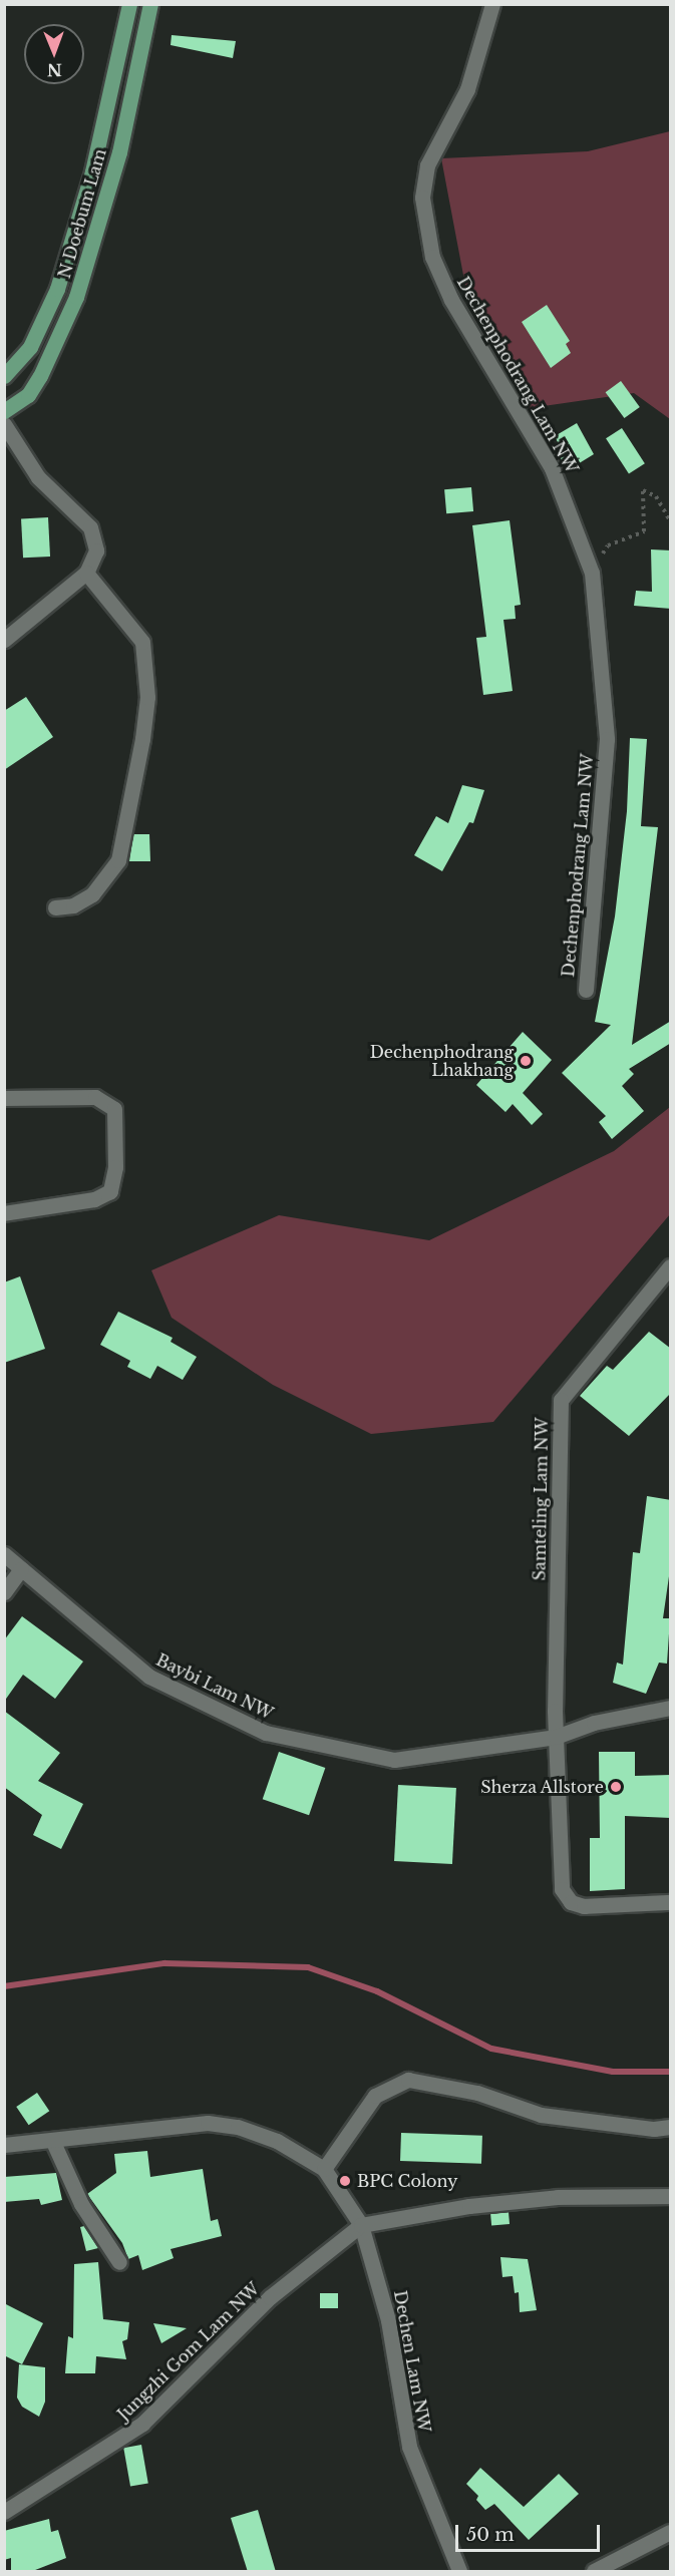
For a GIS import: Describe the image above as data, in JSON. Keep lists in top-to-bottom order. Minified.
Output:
{"streets":{"main road":["N Doebum Lam"],"street":["Dechenphodrang Lam NW","Samteling Lam NW","Baybi Lam NW","Jungzhi Gom Lam NW","Dechen Lam NW"]},"crossings":[["Samteling Lam NW","Baybi Lam NW"],["Jungzhi Gom Lam NW","Dechen Lam NW"]],"places":["Dechenphodrang Lhakhang","Sherza Allstore","BPC Colony"],"scale_bar":"50 m","north":"bottom"}
